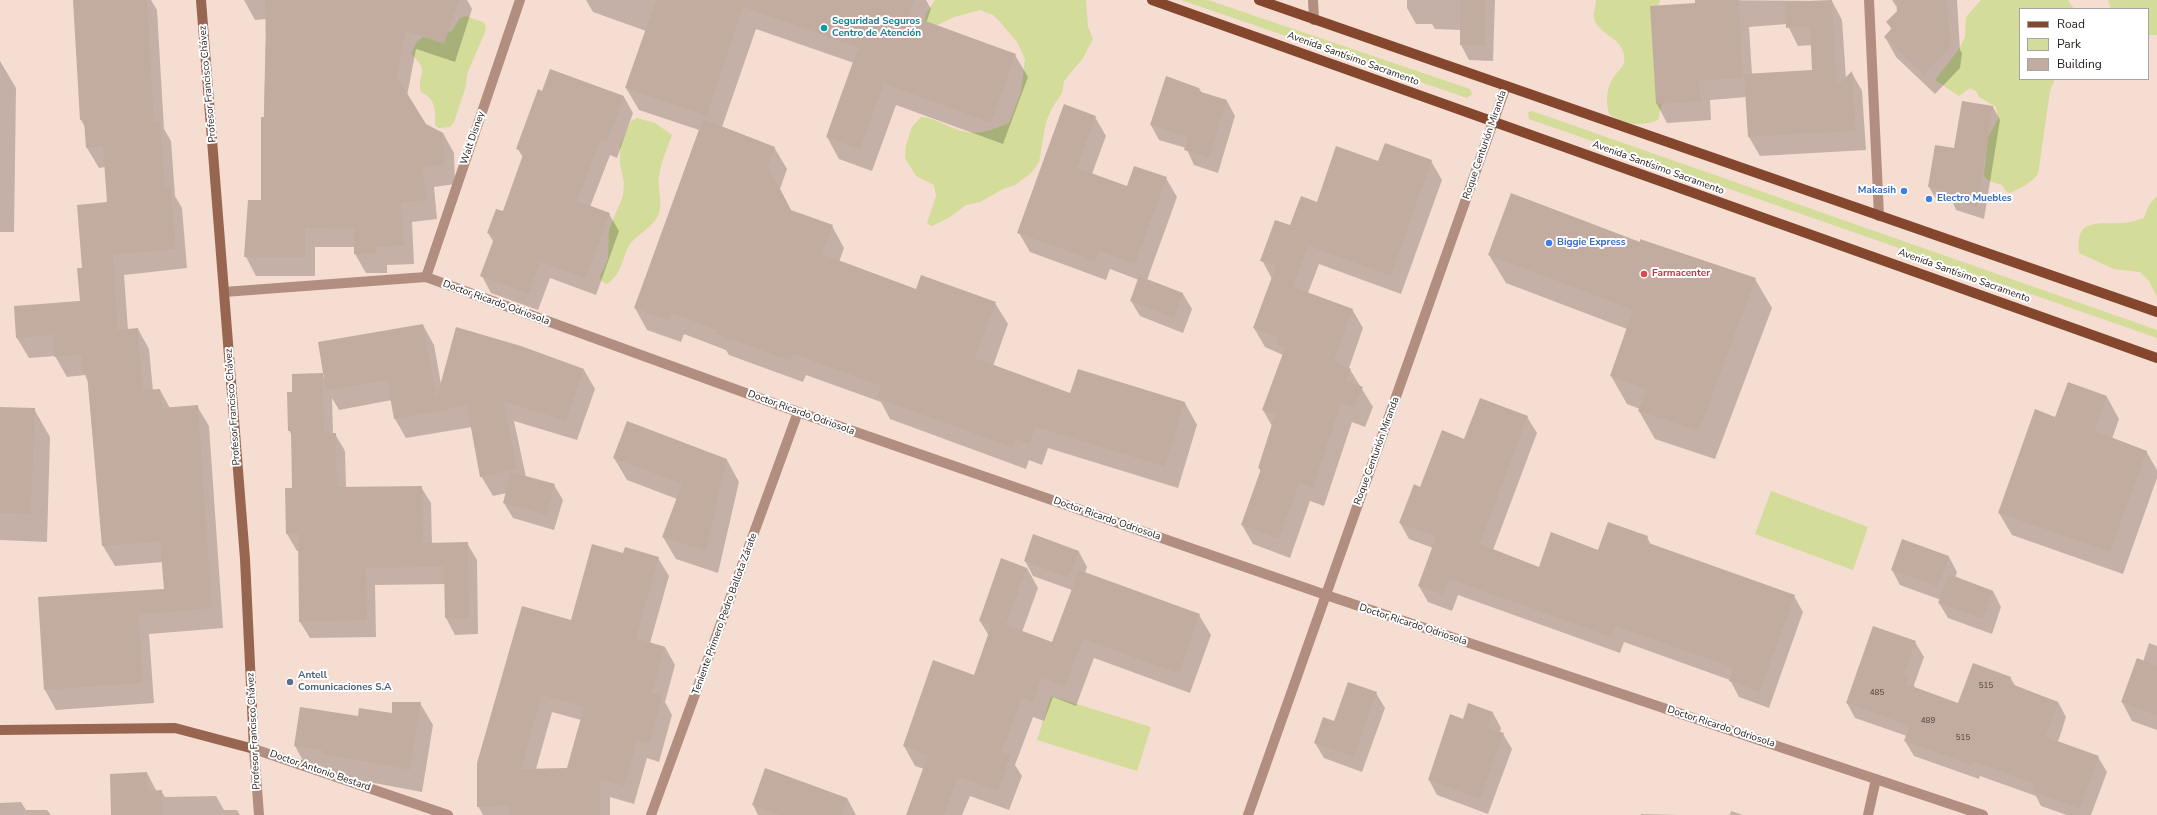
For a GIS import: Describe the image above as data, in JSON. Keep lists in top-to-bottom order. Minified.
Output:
{"streets":{"main road":["Avenida Santísimo Sacramento"],"street":["Profesor Francisco Chávez","Walt Disney","Roque Centurión Miranda","Doctor Ricardo Odriosola","Teniente Primero Pedro Ballota Zárate","Doctor Antonio Bestard"]},"crossings":[["Avenida Santísimo Sacramento","Roque Centurión Miranda"],["Profesor Francisco Chávez","Doctor Ricardo Odriosola"],["Profesor Francisco Chávez","Doctor Antonio Bestard"],["Walt Disney","Doctor Ricardo Odriosola"],["Roque Centurión Miranda","Doctor Ricardo Odriosola"],["Doctor Ricardo Odriosola","Teniente Primero Pedro Ballota Zárate"]],"places":["Seguridad Seguros Centro de Atención","Makasih","Electro Muebles","Biggie Express","Farmacenter","Antell Comunicaciones S.A"],"house_numbers":["515","485","489","515"],"legend":["Road","Park","Building"]}
